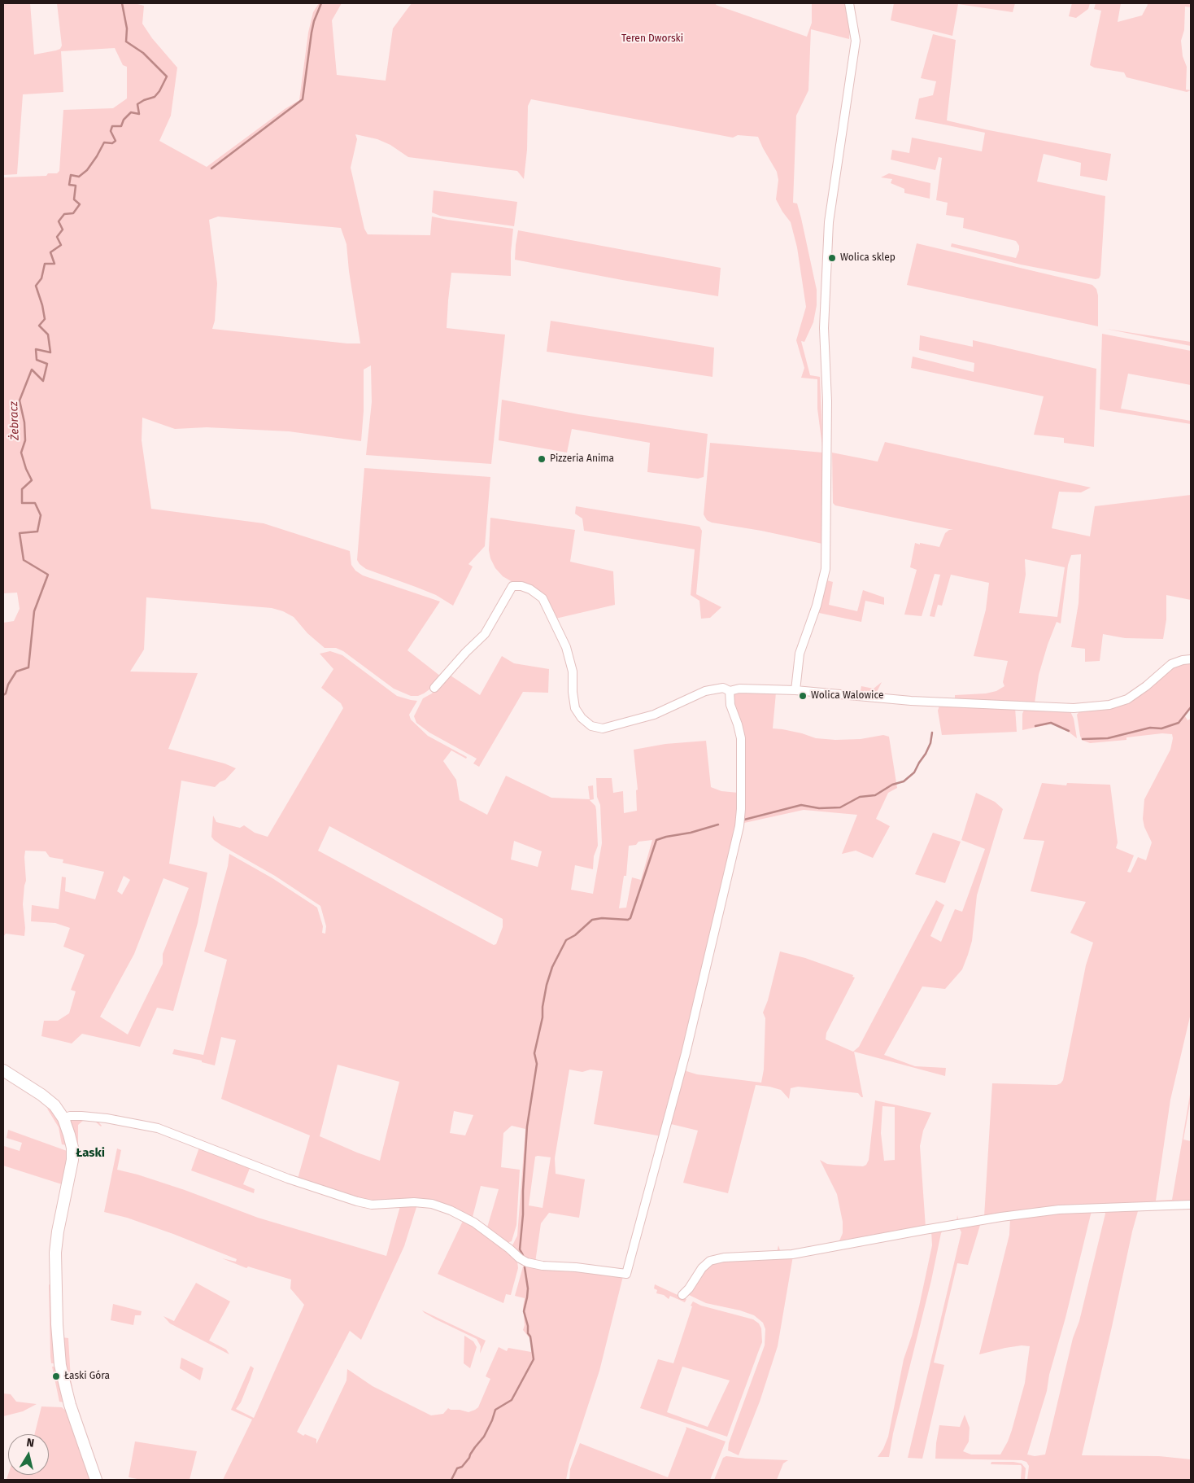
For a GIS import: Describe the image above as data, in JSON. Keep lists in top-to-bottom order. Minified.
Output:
{"districts":["Łaski"],"water":["Żebracz"],"parks":["Teren Dworski"],"places":["Wolica sklep","Pizzeria Anima","Wolica Walowice","Łaski Góra"],"north":"top"}
